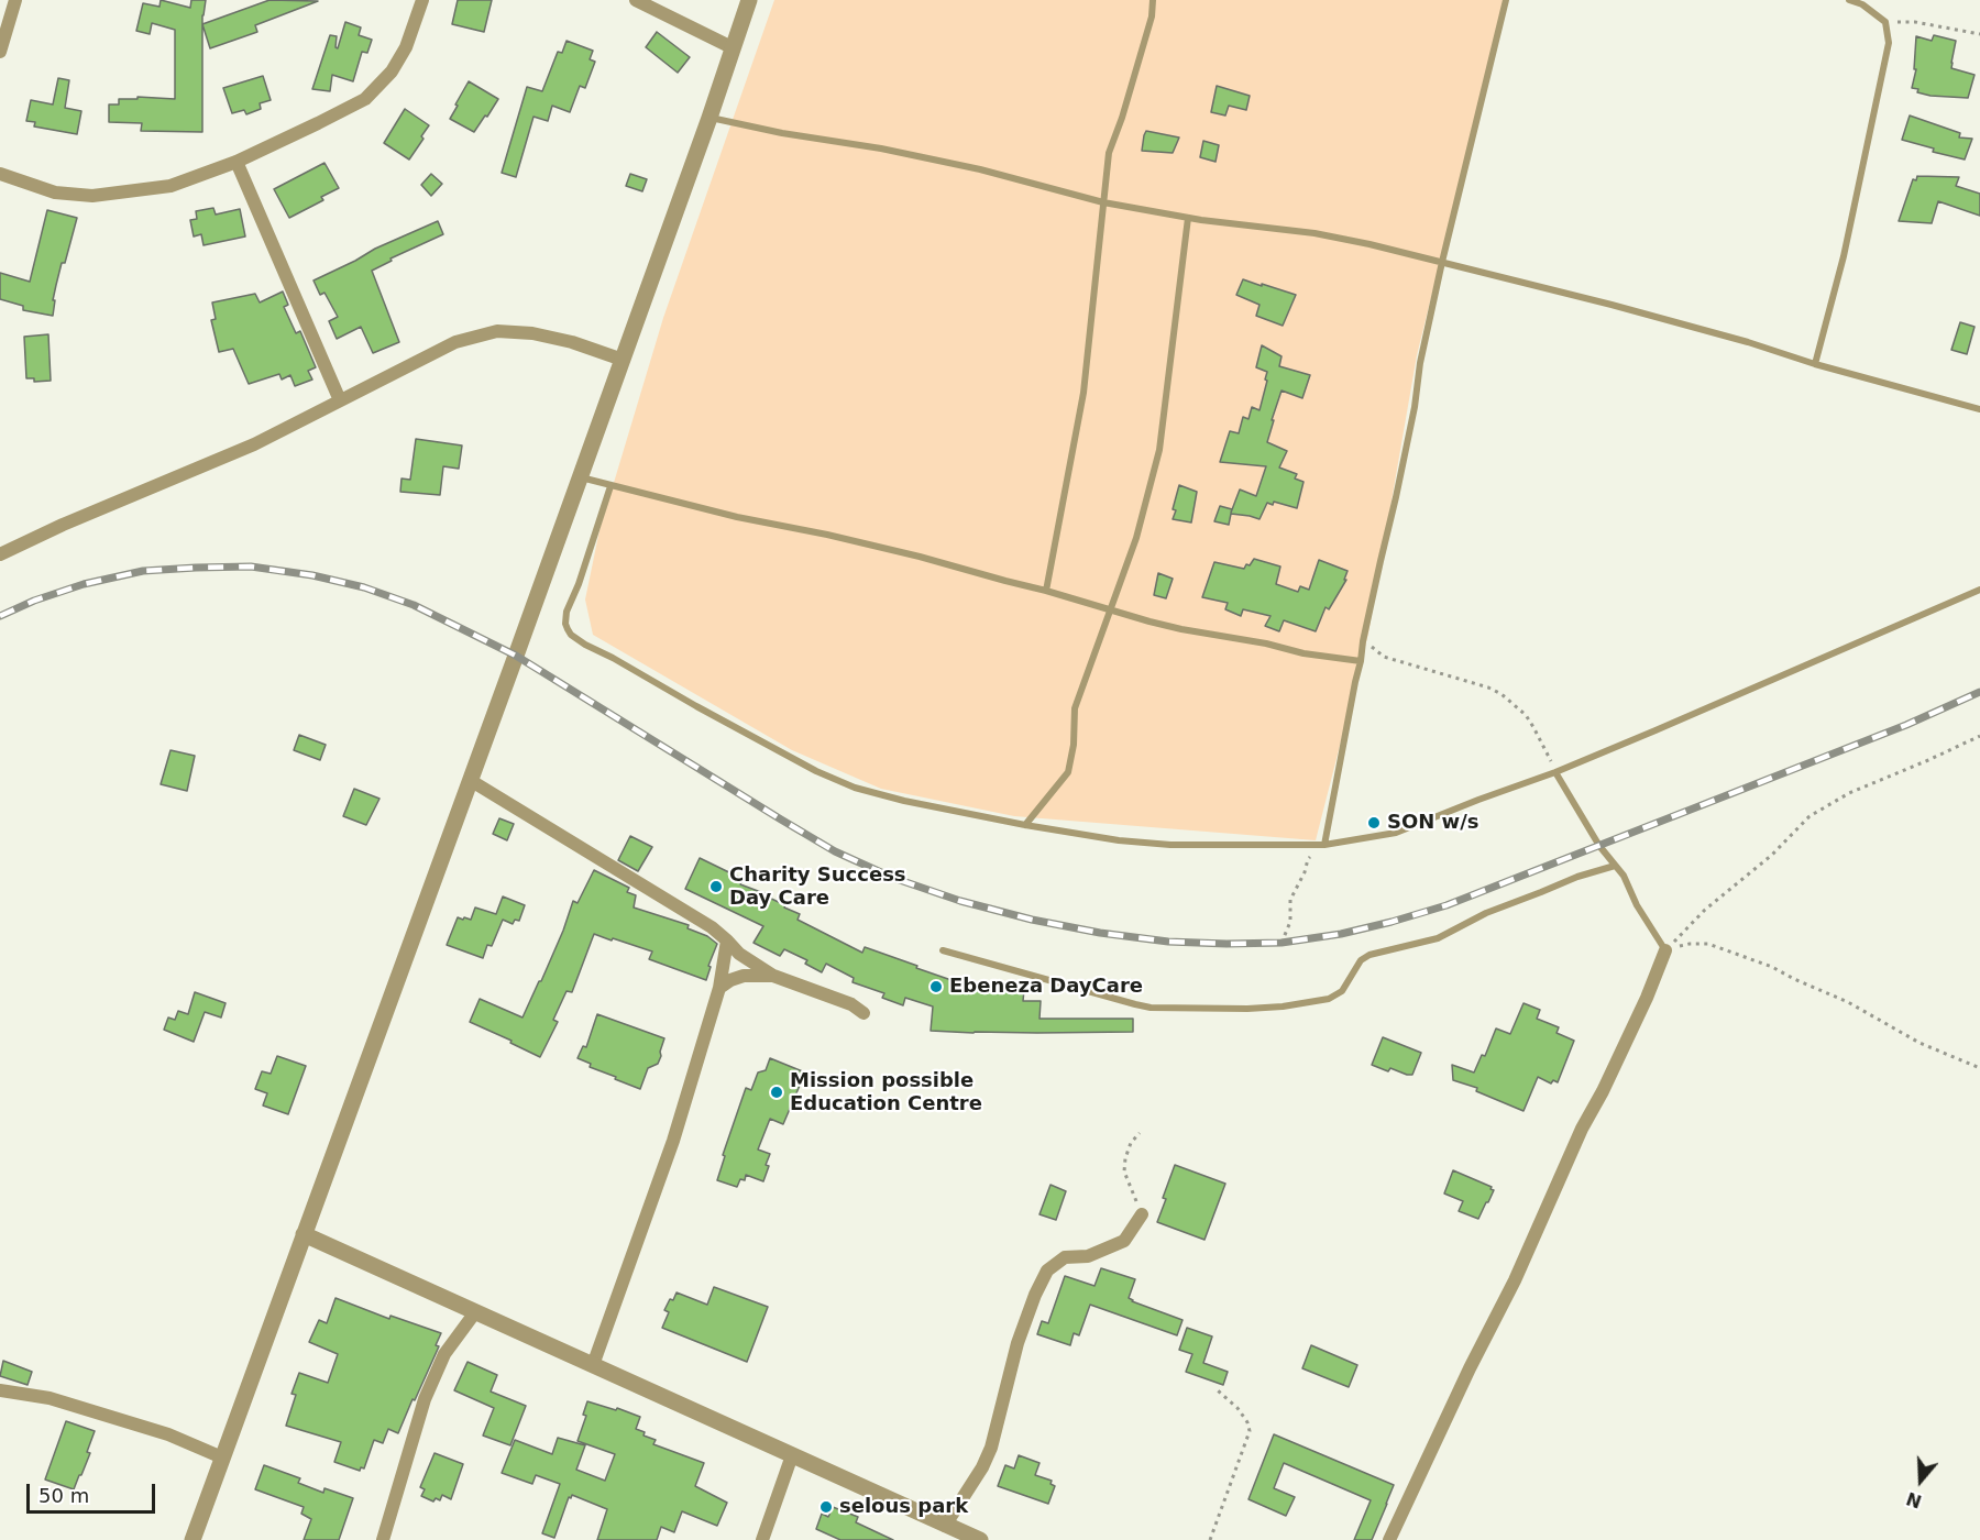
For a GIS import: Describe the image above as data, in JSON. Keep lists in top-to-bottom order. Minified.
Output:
{"places":["SON w/s","Charity Success Day Care","Ebeneza DayCare","Mission possible Education Centre","selous park"],"scale_bar":"50 m","north":"bottom"}
